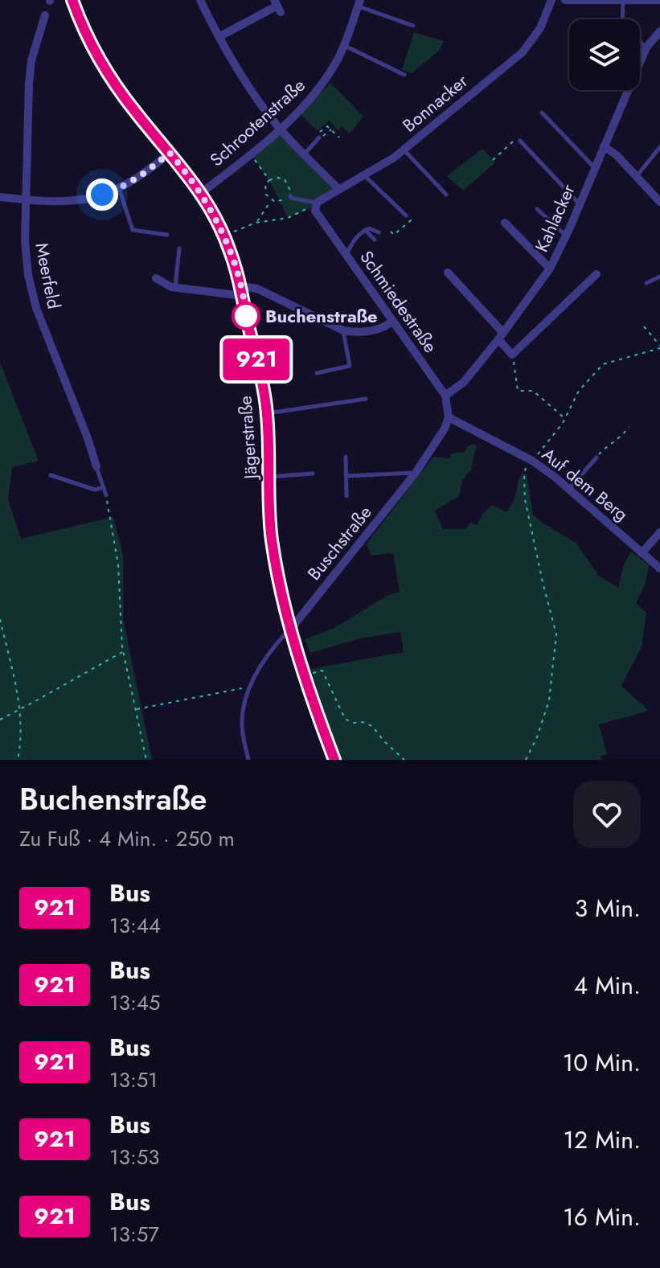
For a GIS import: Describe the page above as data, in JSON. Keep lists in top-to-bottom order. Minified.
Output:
{"streets":{"street":["Bonnacker","Schrootenstraße","Kahlacker","Meerfeld","Schmiedestraße","Jägerstraße","Auf dem Berg","Buschstraße"]},"crossings":[["Bonnacker","Schmiedestraße"],["Schrootenstraße","Jägerstraße"],["Kahlacker","Schmiedestraße"],["Schmiedestraße","Auf dem Berg"],["Schmiedestraße","Buschstraße"],["Jägerstraße","Buschstraße"],["Auf dem Berg","Buschstraße"]],"places":["Buchenstraße"],"lines":["bus line 921"],"page":{"on_map":"921","heading":["Buchenstraße","Zu Fuß · 4 Min. · 250 m"],"list":[{"mark":"921","name":"Bus","note":"13:44","value":"3 Min."},{"mark":"921","name":"Bus","note":"13:45","value":"4 Min."},{"mark":"921","name":"Bus","note":"13:51","value":"10 Min."},{"mark":"921","name":"Bus","note":"13:53","value":"12 Min."},{"mark":"921","name":"Bus","note":"13:57","value":"16 Min."}]}}
